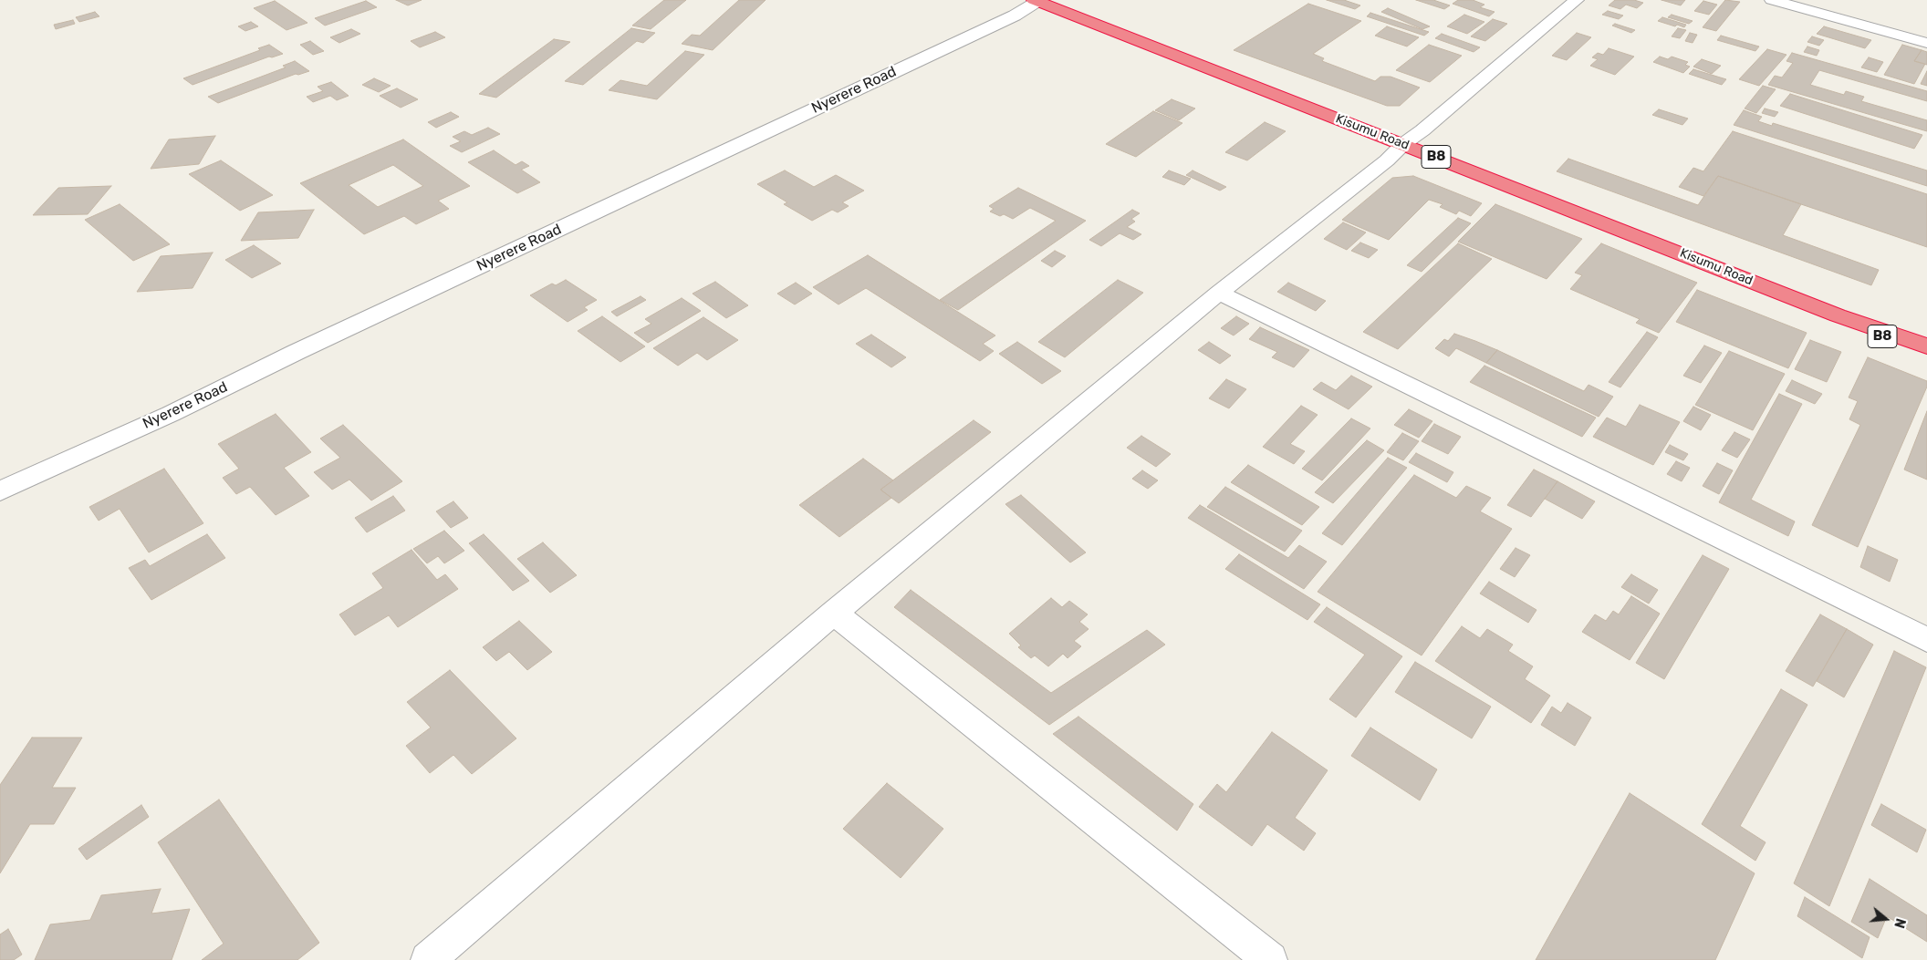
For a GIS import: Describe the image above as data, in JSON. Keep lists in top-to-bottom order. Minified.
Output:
{"streets":{"highway":["Kisumu Road","B8"],"street":["Nyerere Road"]},"crossings":[["Nyerere Road","Kisumu Road"],["Kisumu Road","B8"]],"north":"right"}
